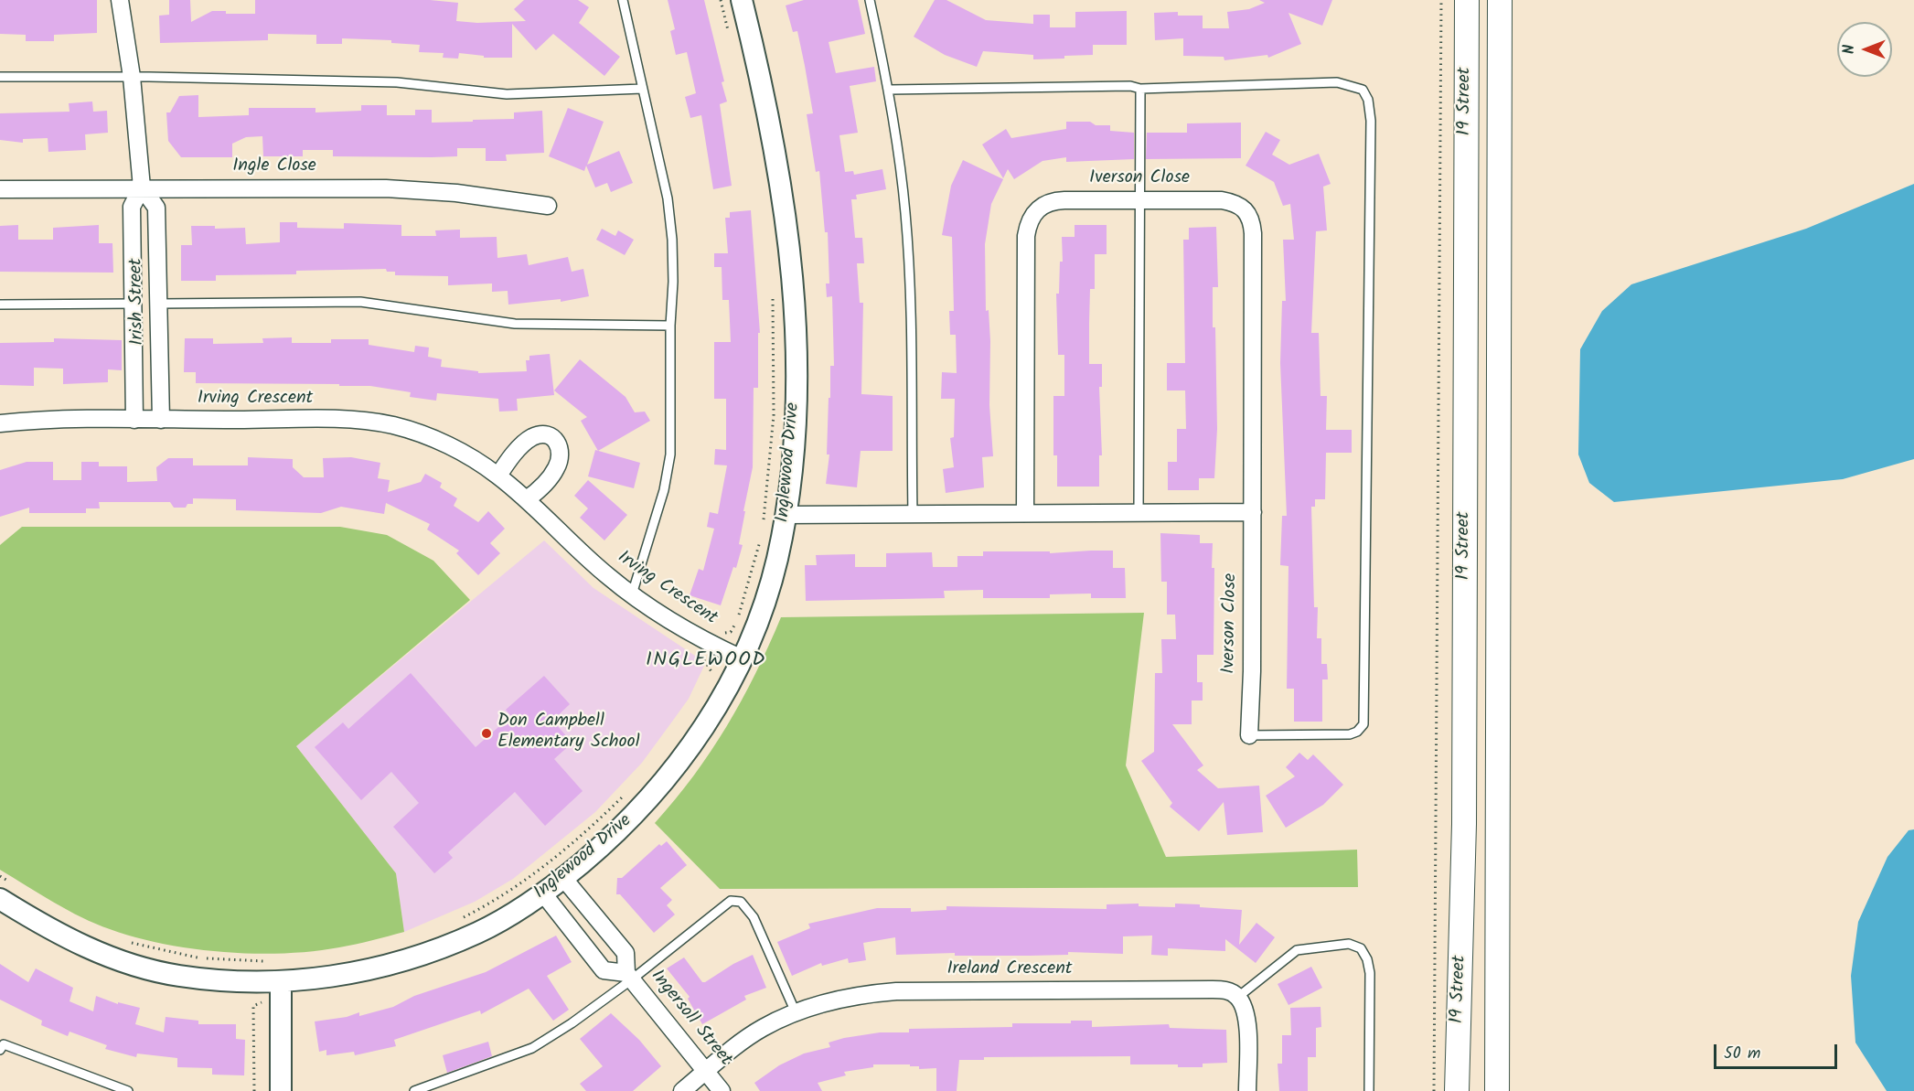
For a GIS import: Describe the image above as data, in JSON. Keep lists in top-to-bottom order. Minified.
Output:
{"streets":{"main road":["19 Street"],"street":["Ingle Close","Iverson Close","Irish Street","Irving Crescent","Inglewood Drive","Ireland Crescent","Ingersoll Street"]},"crossings":[["Ingle Close","Irish Street"],["Irish Street","Irving Crescent"],["Irving Crescent","Inglewood Drive"],["Inglewood Drive","Ingersoll Street"],["Ireland Crescent","Ingersoll Street"]],"districts":["INGLEWOOD"],"places":["Don Campbell Elementary School"],"scale_bar":"50 m","north":"left"}
